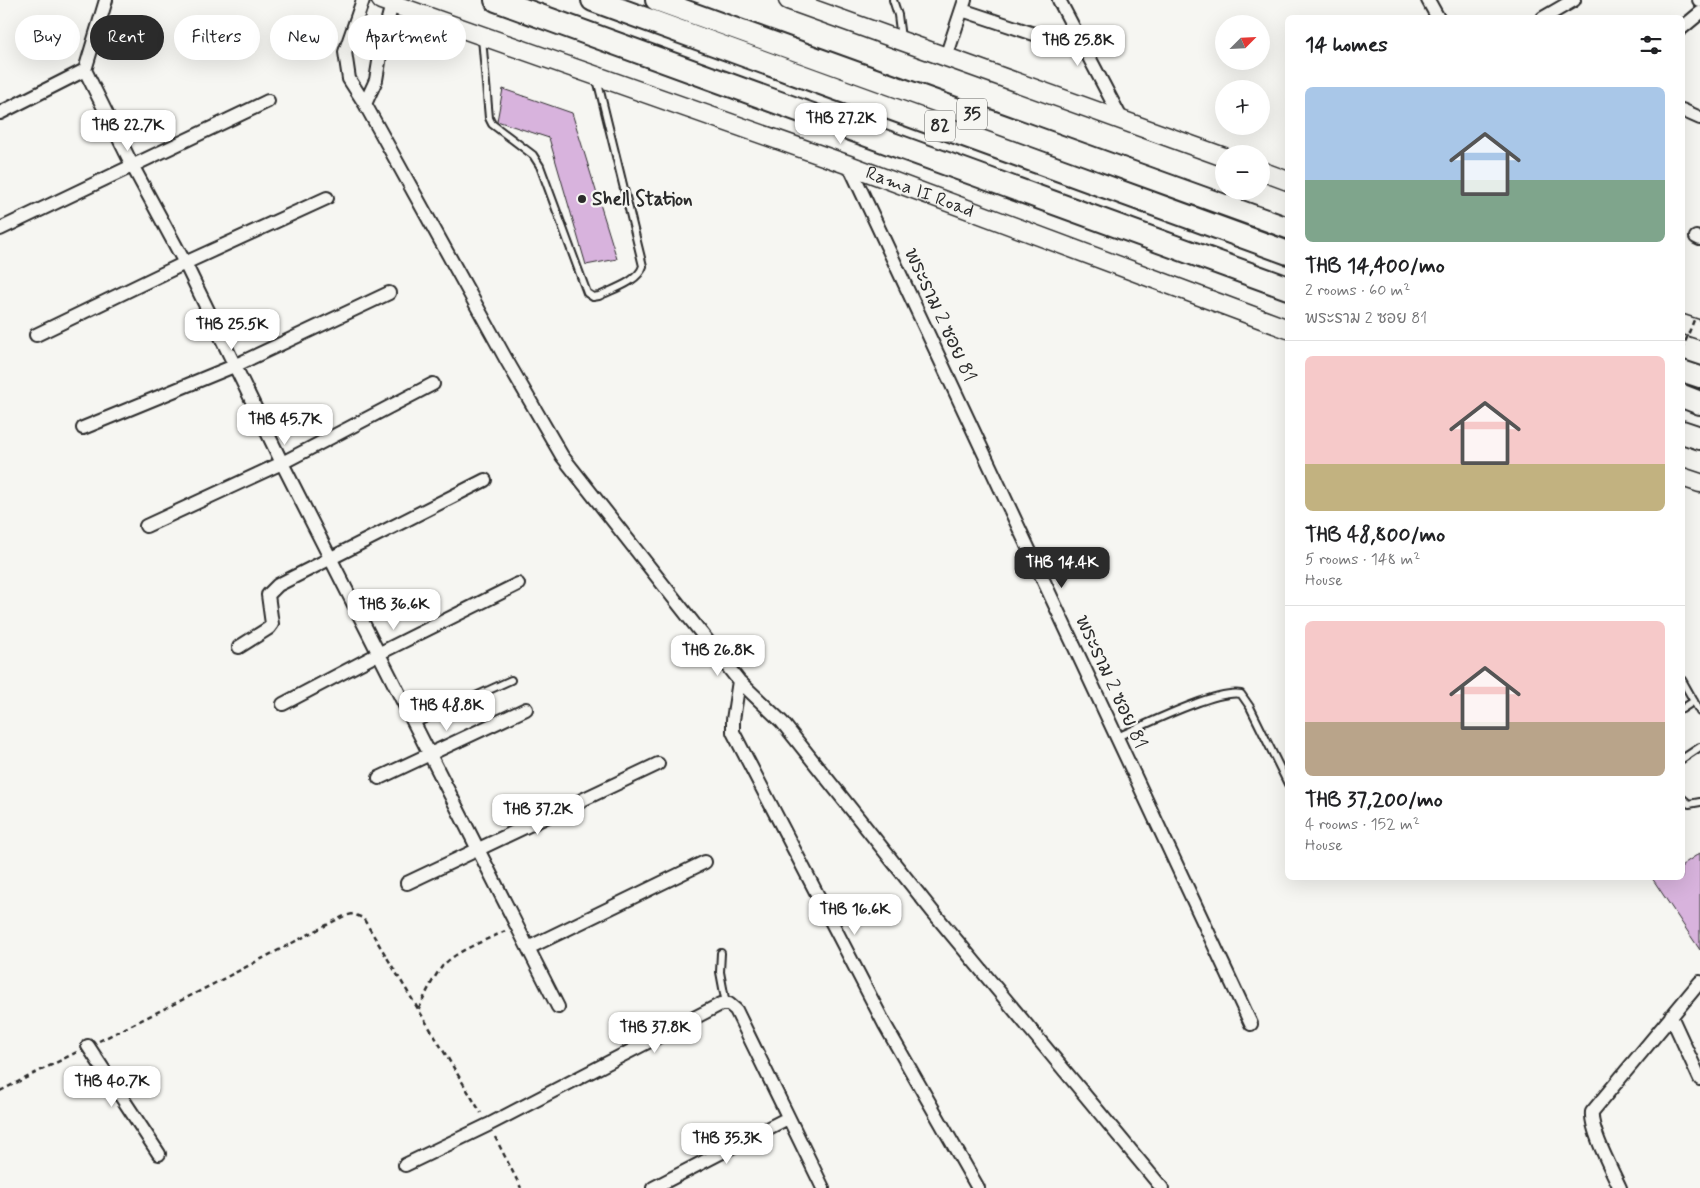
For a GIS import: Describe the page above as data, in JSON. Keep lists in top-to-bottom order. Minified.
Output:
{"streets":{"highway":["35","82"],"main road":["Rama II Road"],"street":["พระราม 2 ซอย 81"]},"crossings":[["Rama II Road","พระราม 2 ซอย 81"]],"places":["Shell Station"],"north":"top right","page":{"map_buttons":["+","−"],"chip":["Buy","Rent","Filters","New","Apartment"],"heading":"14 homes","price":["THB 25.8K","THB 27.2K","THB 22.7K","THB 25.5K","THB 45.7K","THB 14.4K","THB 36.6K","THB 26.8K","THB 48.8K","THB 37.2K","THB 16.6K","THB 37.8K","THB 40.7K","THB 35.3K"],"list":[{"name":"THB 14,400/mo","note":"2 rooms · 60 m² · พระราม 2 ซอย 81"},{"name":"THB 48,800/mo","note":"5 rooms · 148 m² · House"},{"name":"THB 37,200/mo","note":"4 rooms · 152 m² · House"}]}}
